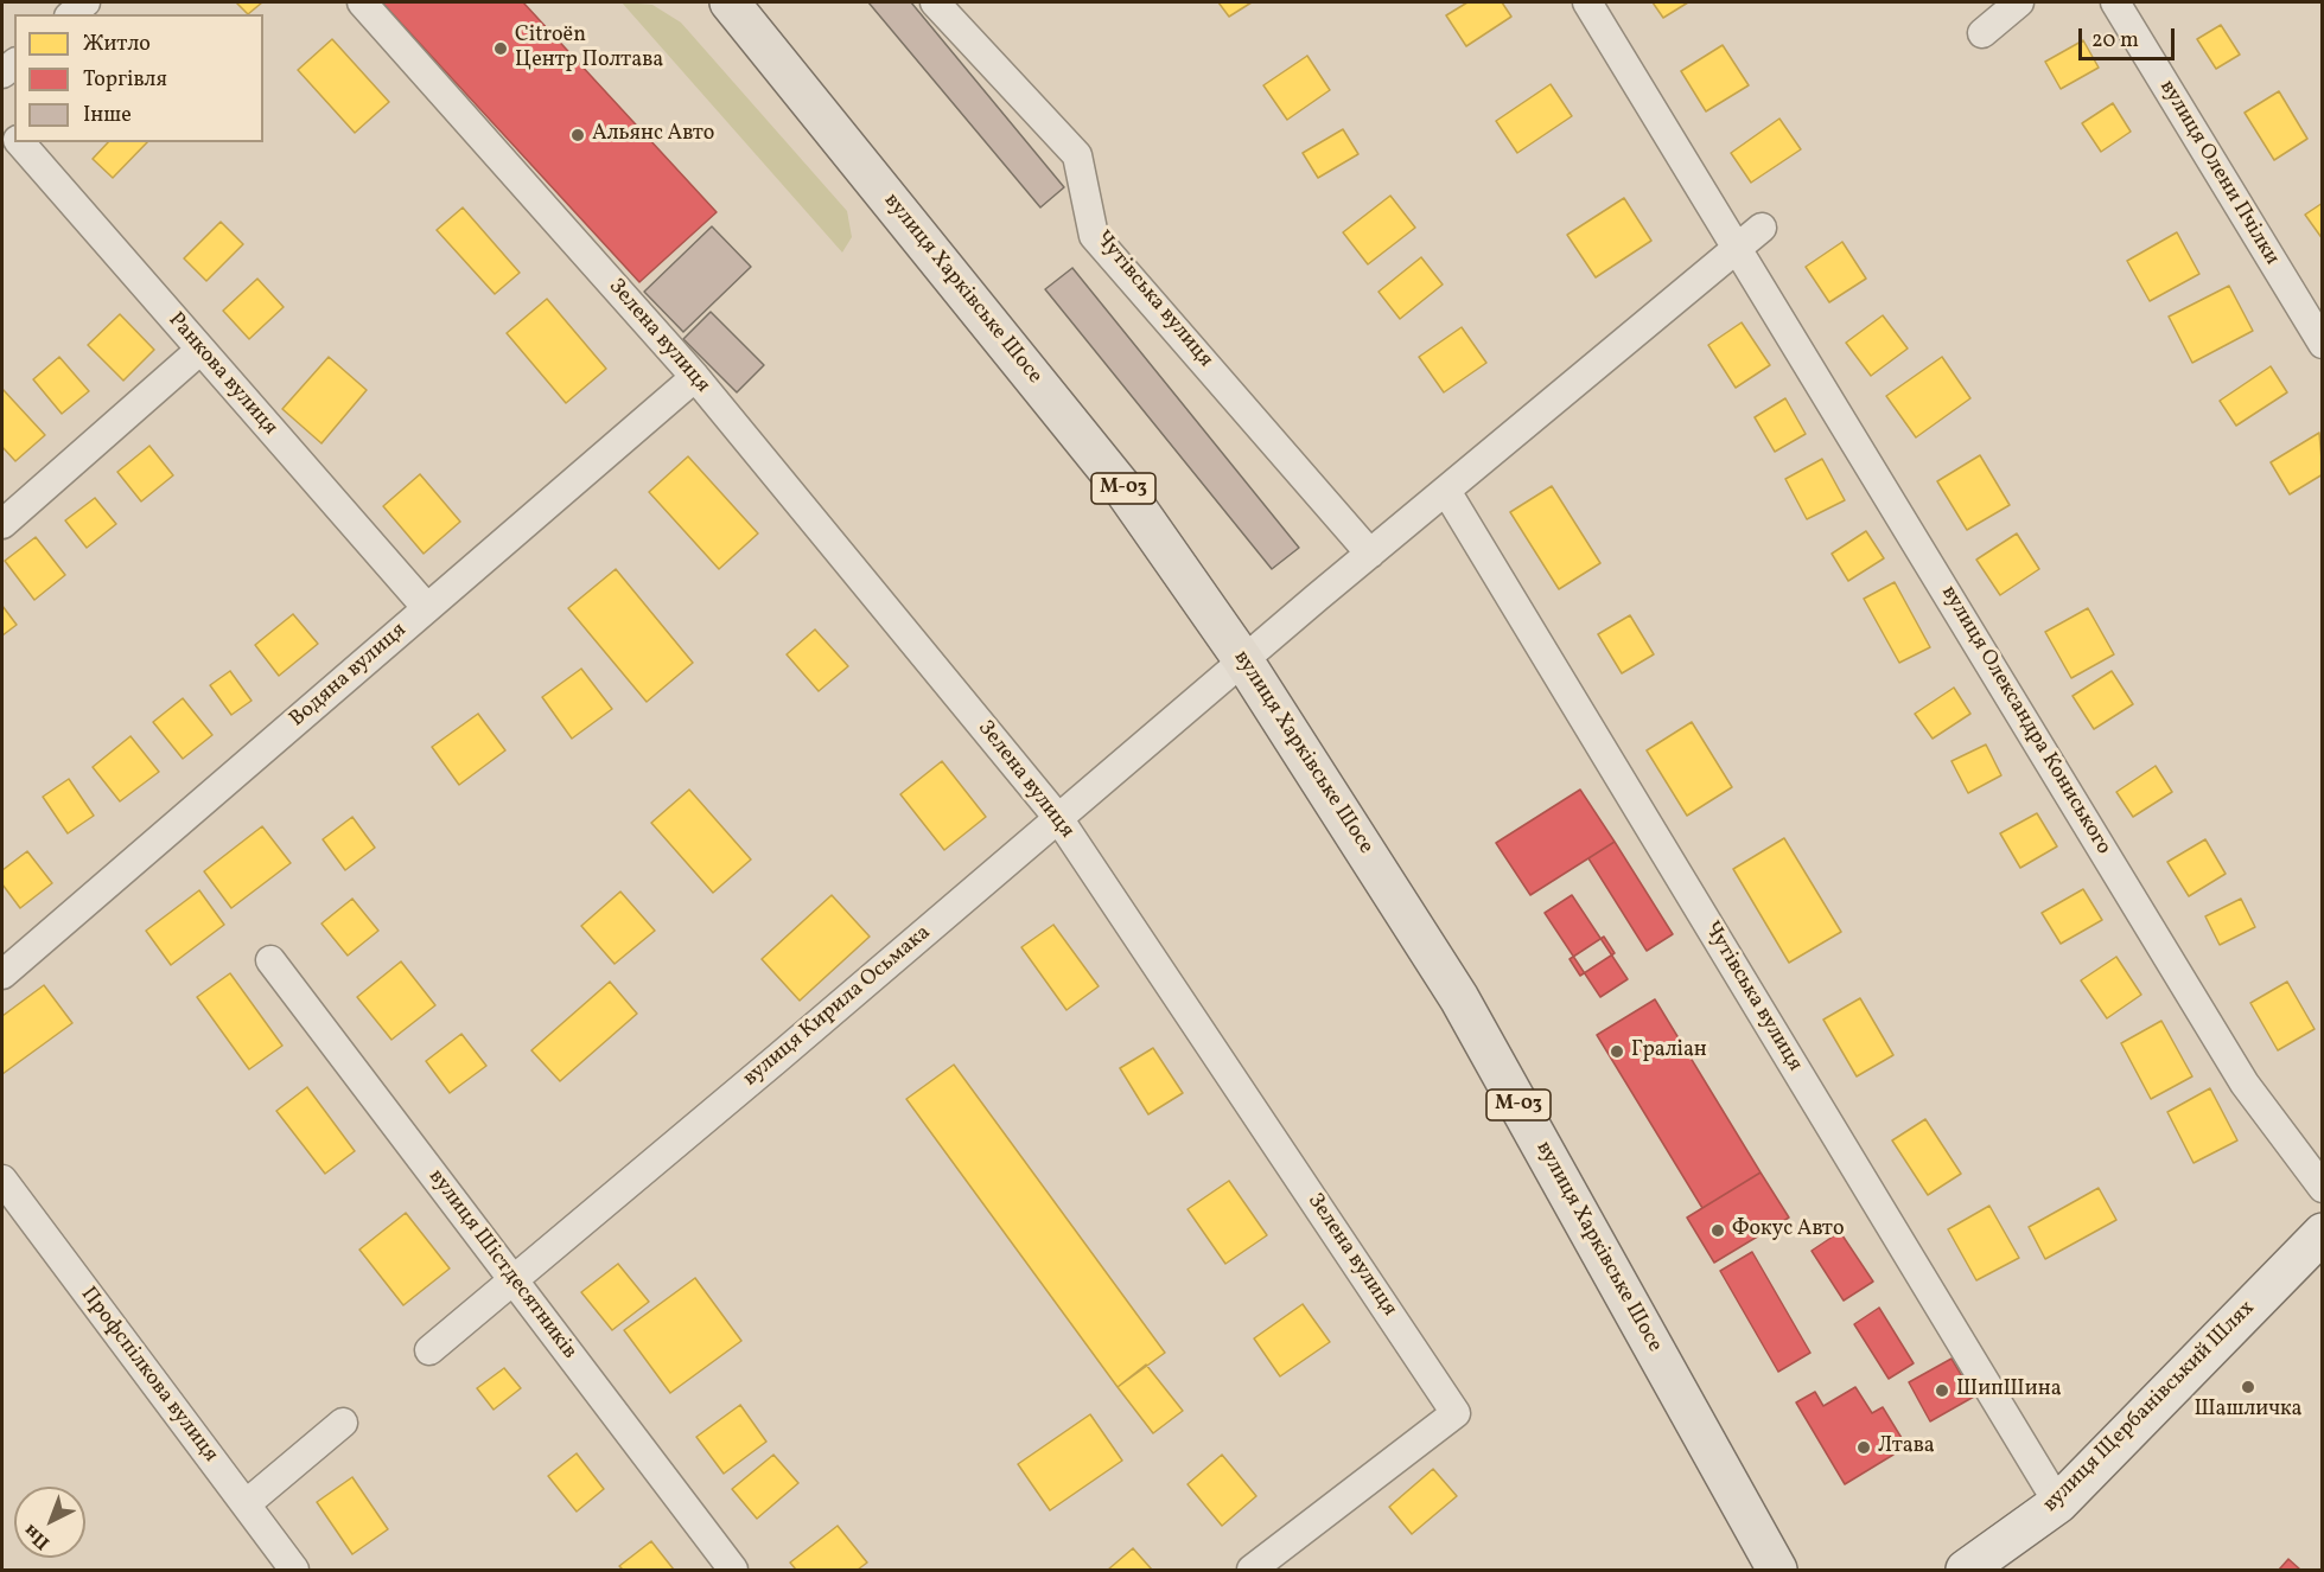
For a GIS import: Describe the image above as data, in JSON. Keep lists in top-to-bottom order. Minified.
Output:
{"streets":{"highway":["вулиця Харківське Шосе","М-03"],"main road":["вулиця Щербанівський Шлях"],"street":["вулиця Олени Пчілки","Чутівська вулиця","Зелена вулиця","Ранкова вулиця","Водяна вулиця","вулиця Олександра Кониського","вулиця Кирила Осьмака","вулиця Шістдесятників","Профспілкова вулиця"]},"crossings":[["вулиця Харківське Шосе","вулиця Кирила Осьмака"],["Чутівська вулиця","вулиця Кирила Осьмака"],["Чутівська вулиця","вулиця Щербанівський Шлях"],["Зелена вулиця","Водяна вулиця"],["Зелена вулиця","вулиця Кирила Осьмака"],["Ранкова вулиця","Водяна вулиця"],["вулиця Олександра Кониського","вулиця Кирила Осьмака"],["вулиця Кирила Осьмака","вулиця Шістдесятників"]],"places":["Citroën Центр Полтава","Альянс Авто","Граліан","Фокус Авто","Шашличка","ШипШина","Лтава"],"legend":["Житло","Торгівля","Інше"],"scale_bar":"20 m","north":"bottom left"}
